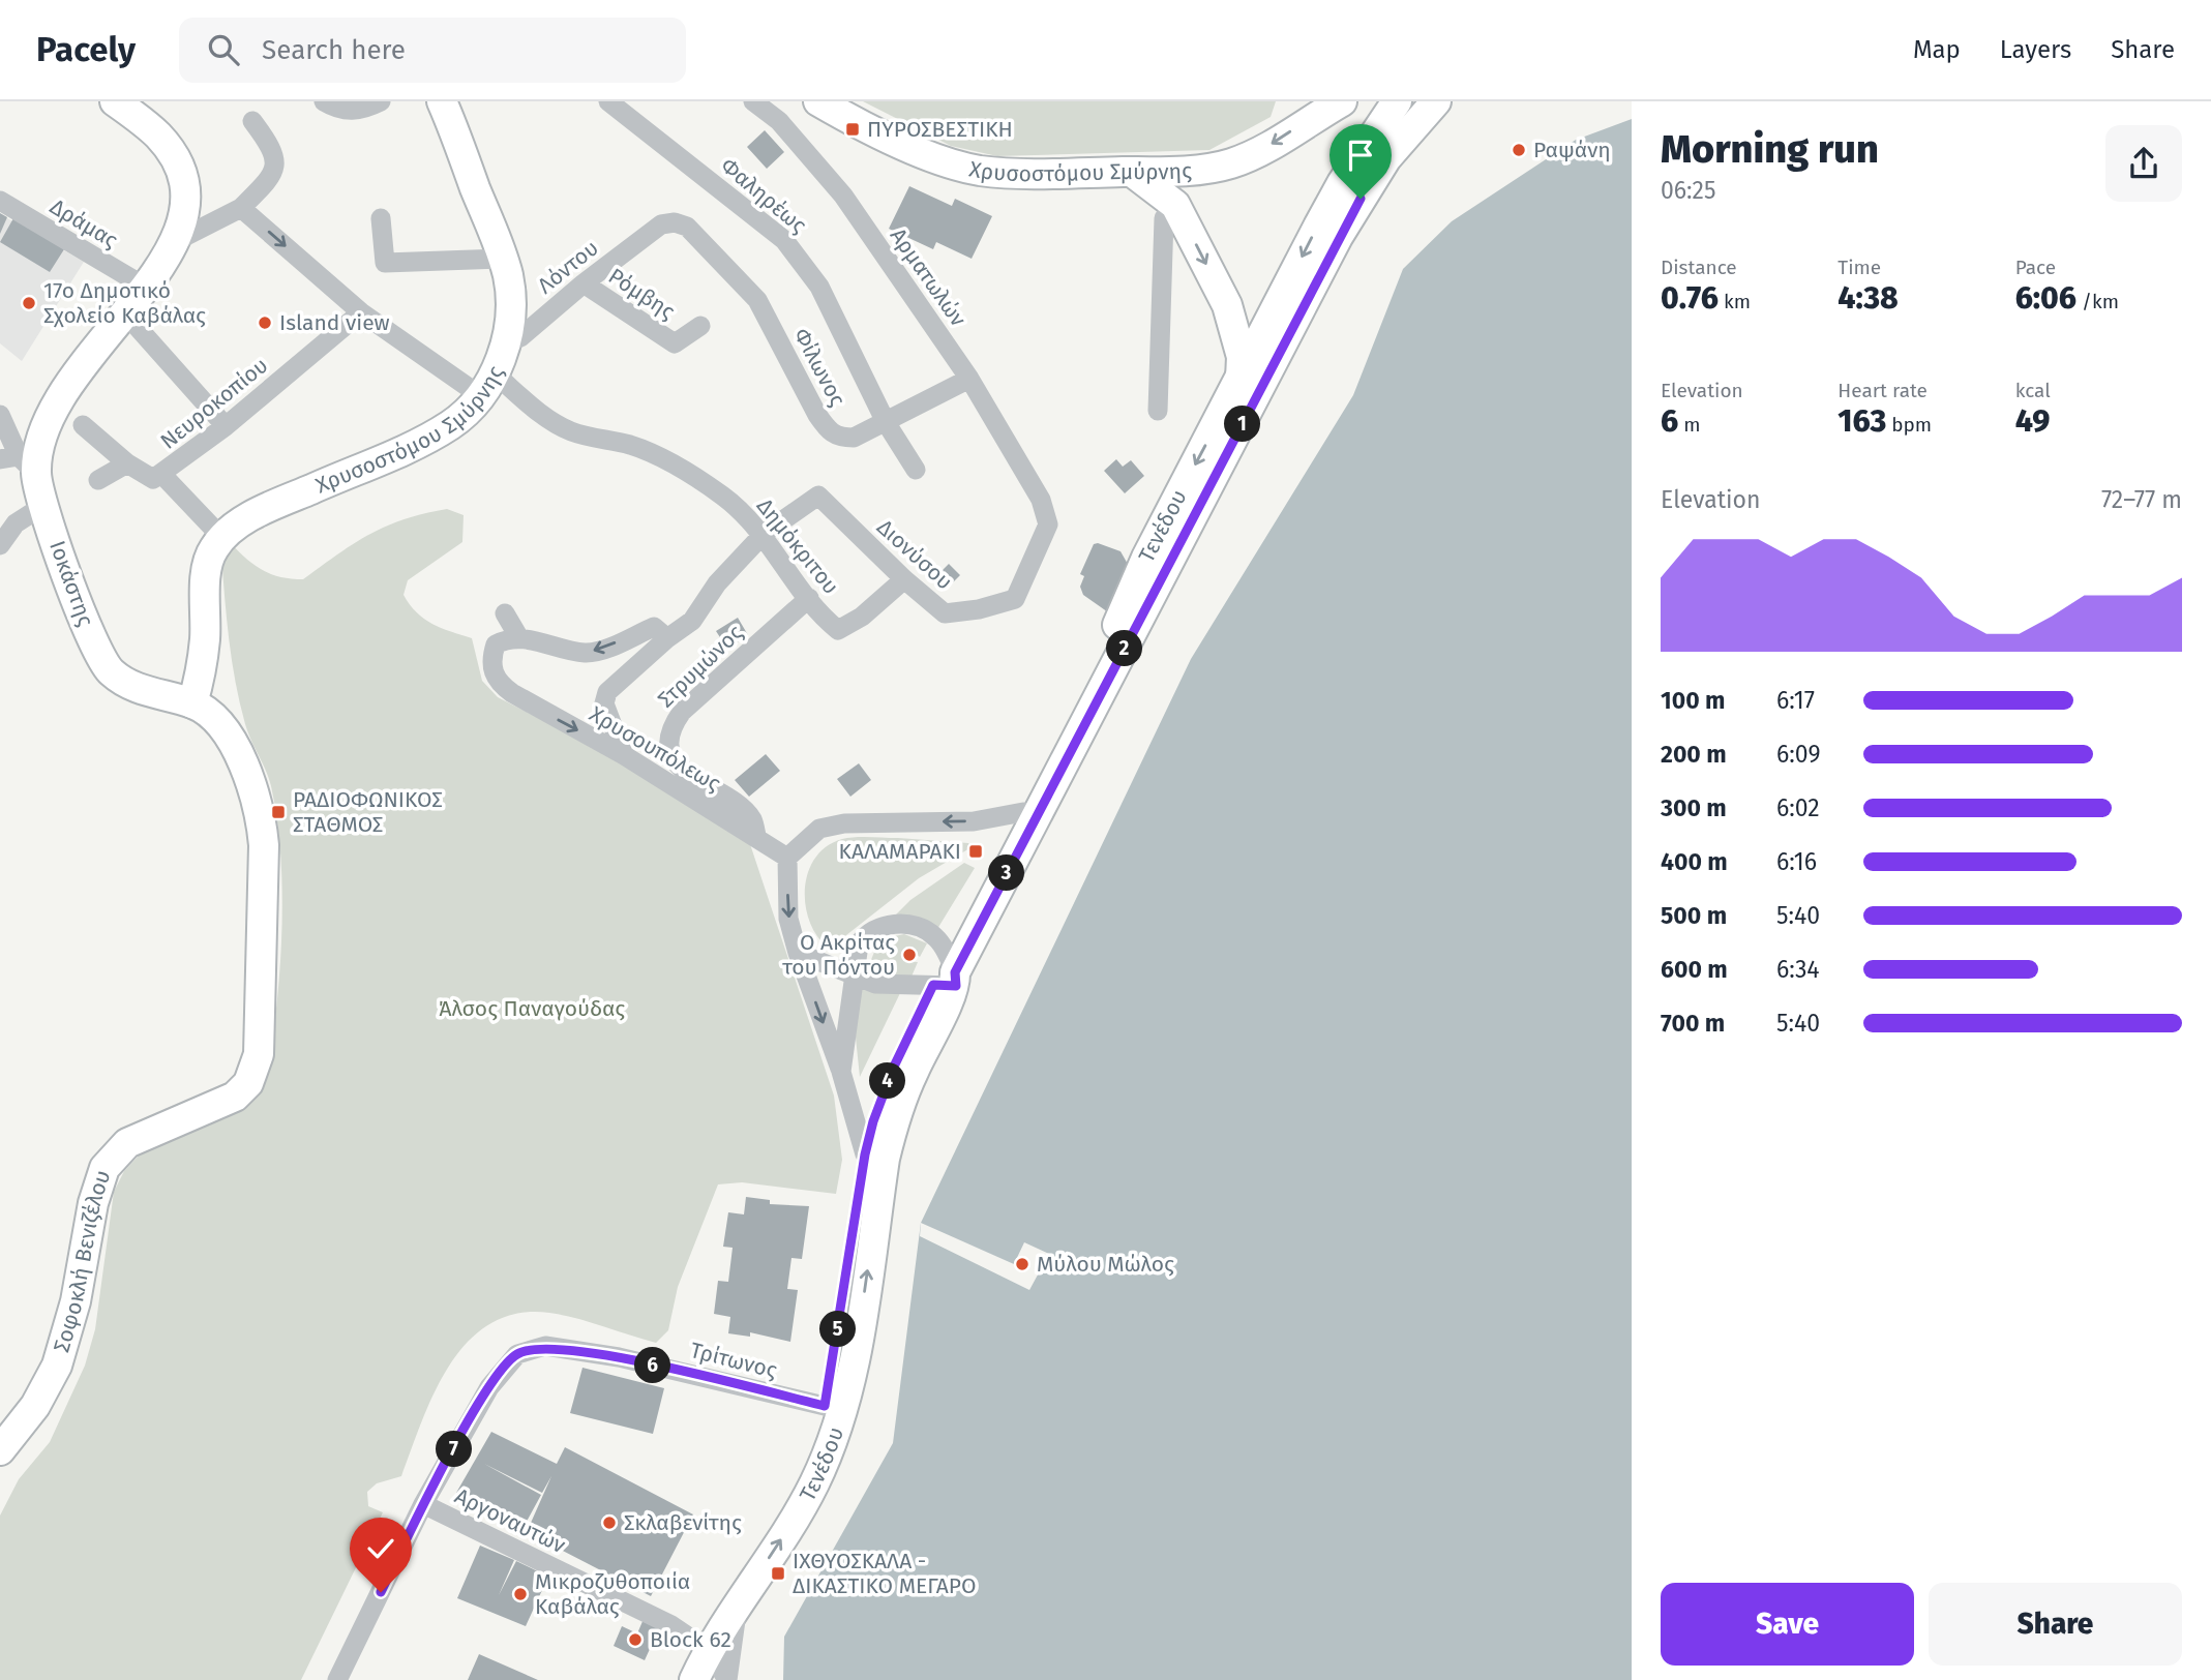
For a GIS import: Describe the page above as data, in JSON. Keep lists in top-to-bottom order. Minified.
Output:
{"streets":{"main road":["Χρυσοστόμου Σμύρνης","Τενέδου","Ιοκάστης","Σοφοκλή Βενιζέλου"],"street":["Φαληρέως","Δράμας","Λόντου","Αρματωλών","Ρόμβης","Φίλωνος","Νευροκοπίου","Δημόκριτου","Διονύσου","Στρυμώνος","Χρυσουπόλεως","Τρίτωνος","Αργοναυτών"]},"crossings":[["Χρυσοστόμου Σμύρνης","Λόντου"],["Χρυσοστόμου Σμύρνης","Δημόκριτου"],["Χρυσοστόμου Σμύρνης","Ιοκάστης"],["Φαληρέως","Φίλωνος"],["Δράμας","Ιοκάστης"],["Λόντου","Ρόμβης"],["Λόντου","Φίλωνος"],["Αρματωλών","Φίλωνος"],["Αρματωλών","Διονύσου"],["Νευροκοπίου","Δημόκριτου"],["Τενέδου","Τρίτωνος"],["Τενέδου","Αργοναυτών"],["Δημόκριτου","Διονύσου"],["Δημόκριτου","Στρυμώνος"],["Διονύσου","Στρυμώνος"],["Ιοκάστης","Σοφοκλή Βενιζέλου"],["Στρυμώνος","Χρυσουπόλεως"],["Τρίτωνος","Αργοναυτών"]],"parks":["Άλσος Παναγούδας"],"places":{"transit":["ΠΥΡΟΣΒΕΣΤΙΚΗ","ΡΑΔΙΟΦΩΝΙΚΟΣ ΣΤΑΘΜΟΣ","ΚΑΛΑΜΑΡΑΚΙ","ΙΧΘΥΟΣΚΑΛΑ - ΔΙΚΑΣΤΙΚΟ ΜΕΓΑΡΟ"],"other":["Ραψάνη","17ο Δημοτικό Σχολείο Καβάλας","Island view","Ο Ακρίτας του Πόντου","Μύλου Μώλος","Σκλαβενίτης","Μικροζυθοποιία Καβάλας","Block 62"]},"page":{"header":"Pacely","search":"Search here","nav":["Map","Layers","Share"],"heading":["Morning run","06:25"],"stats":[["Distance","0.76 km"],["Time","4:38"],["Pace","6:06 /km"],["Elevation","6 m"],["Heart rate","163 bpm"],["kcal","49"]],"pins":["1","2","3","4","5","6","7"],"chart":["Elevation","72–77 m"],"list":[{"name":"100 m","note":"6:17"},{"name":"200 m","note":"6:09"},{"name":"300 m","note":"6:02"},{"name":"400 m","note":"6:16"},{"name":"500 m","note":"5:40"},{"name":"600 m","note":"6:34"},{"name":"700 m","note":"5:40"}],"buttons":["Save","Share"]}}
